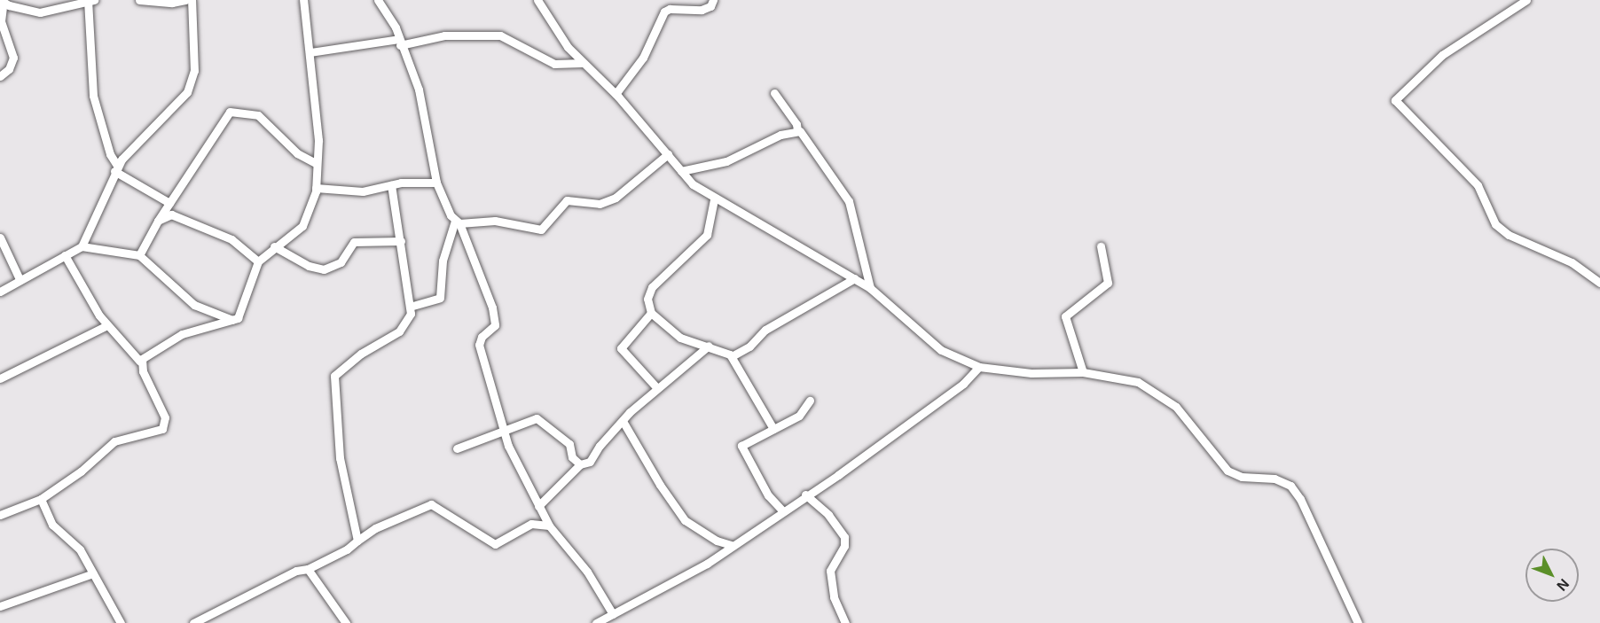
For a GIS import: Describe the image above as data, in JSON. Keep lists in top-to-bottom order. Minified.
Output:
{"north":"bottom right"}
